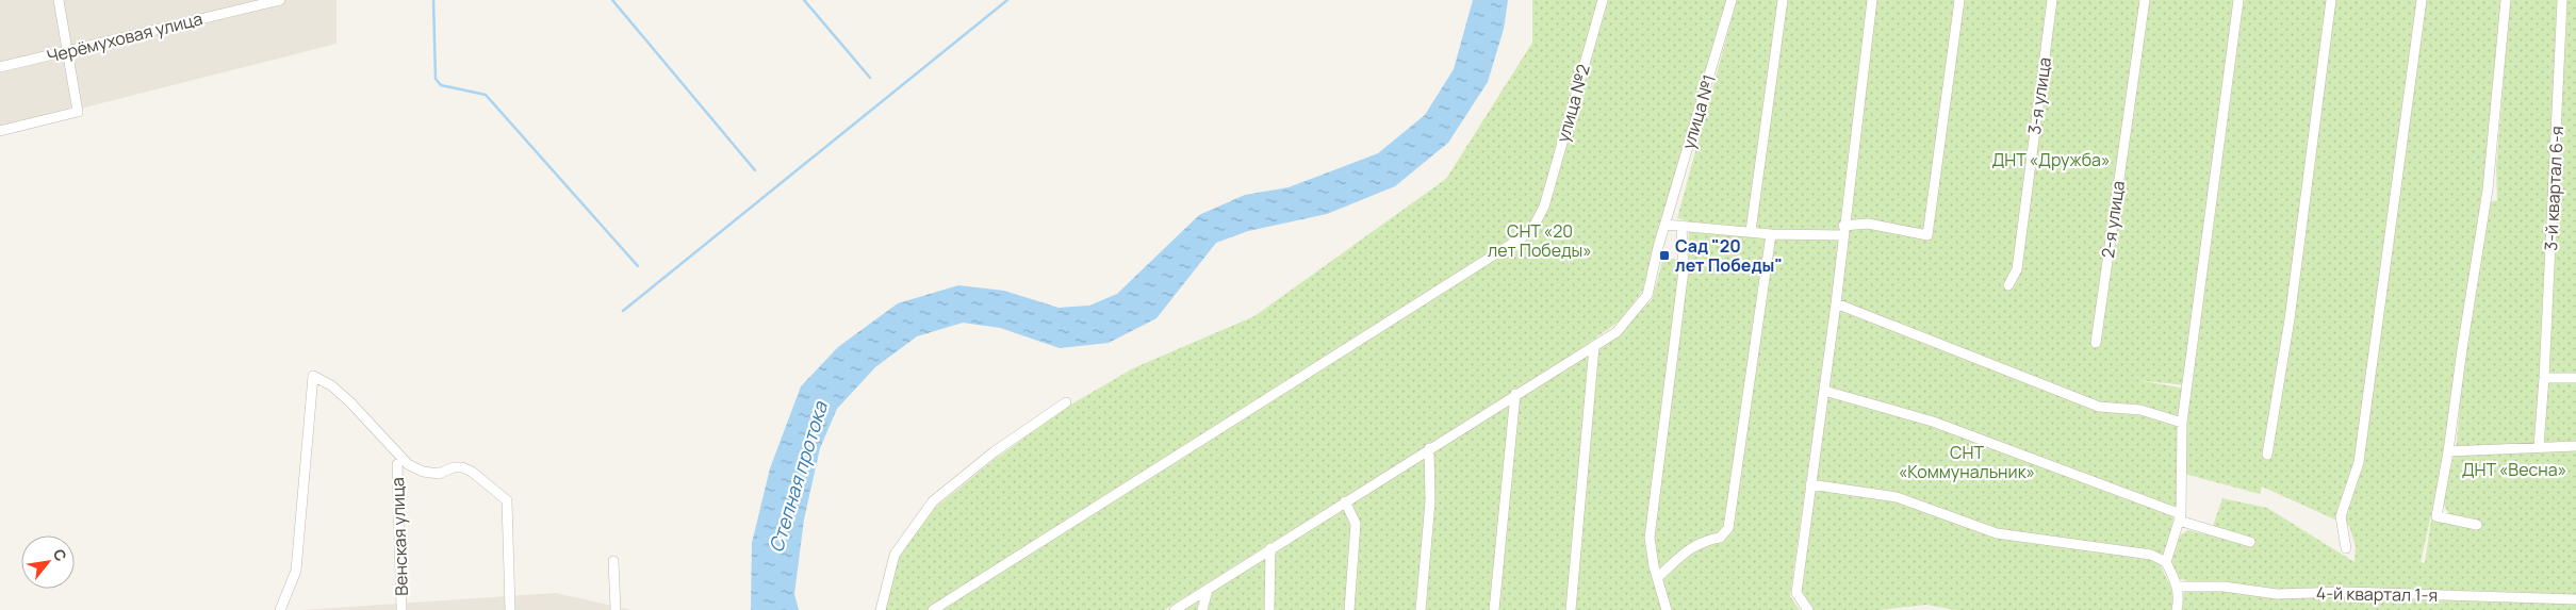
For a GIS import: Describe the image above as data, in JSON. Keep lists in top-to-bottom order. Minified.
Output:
{"streets":{"street":["Черёмуховая улица","3-я улица","улица №2","улица №1","3-й квартал 6-я","2-я улица","Венская улица","4-й квартал 1-я"]},"water":["Степная протока"],"parks":["ДНТ «Дружба»","СНТ «20 лет Победы»","СНТ «Коммунальник»","ДНТ «Весна»"],"places":{"transit":["Сад \"20 лет Победы\""]},"north":"top right"}
